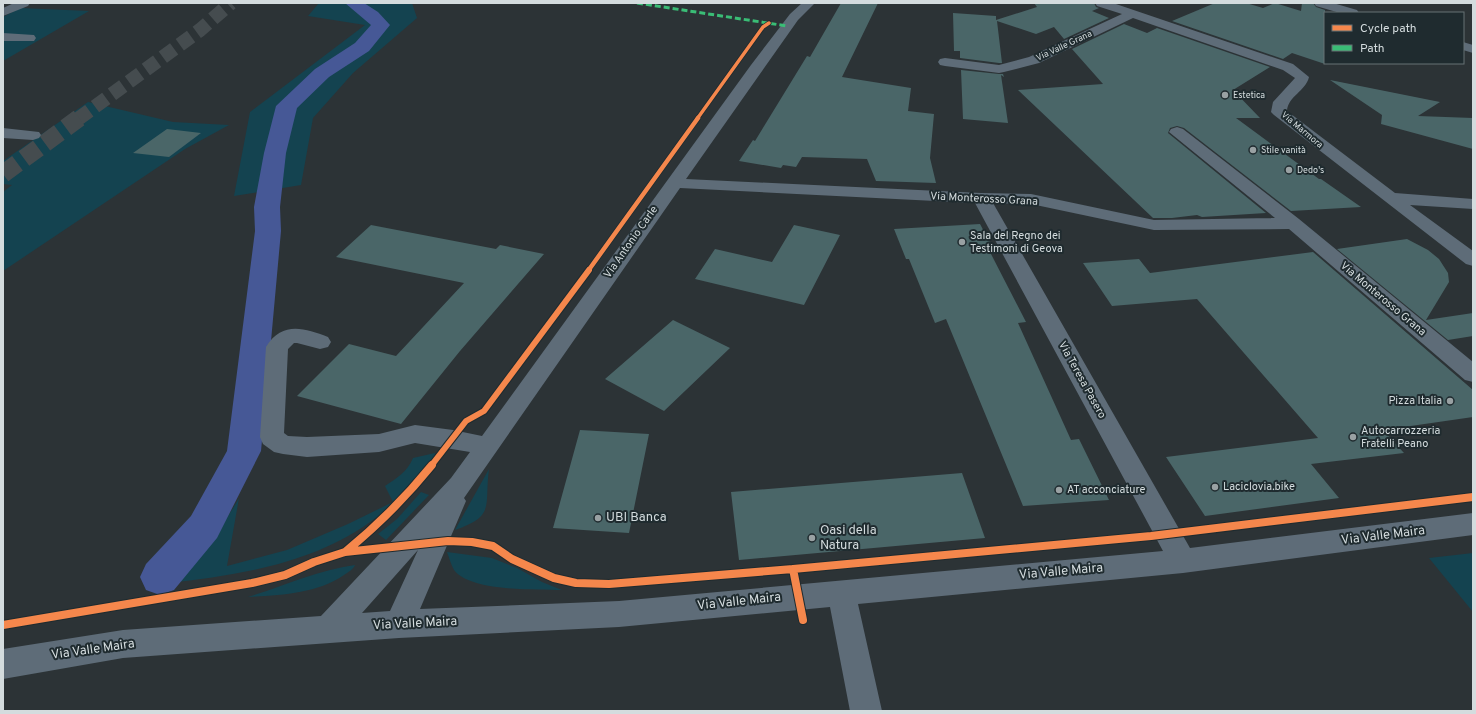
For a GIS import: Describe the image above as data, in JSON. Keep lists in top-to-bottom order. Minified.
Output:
{"streets":{"street":["Via Valle Grana","Via Marmora","Via Monterosso Grana","Via Antonio Carle","Via Teresa Pasero","Via Valle Maira"]},"crossings":[["Via Valle Grana","Via Marmora"],["Via Monterosso Grana","Via Antonio Carle"],["Via Monterosso Grana","Via Teresa Pasero"],["Via Antonio Carle","Via Valle Maira"],["Via Teresa Pasero","Via Valle Maira"]],"places":["Estetica","Stile vanità","Dedo's","Sala del Regno dei Testimoni di Geova","Pizza Italia","Autocarrozzeria Fratelli Peano","Laciclovia.bike","AT acconciature","UBI Banca","Oasi della Natura"],"legend":["Cycle path","Path"]}
